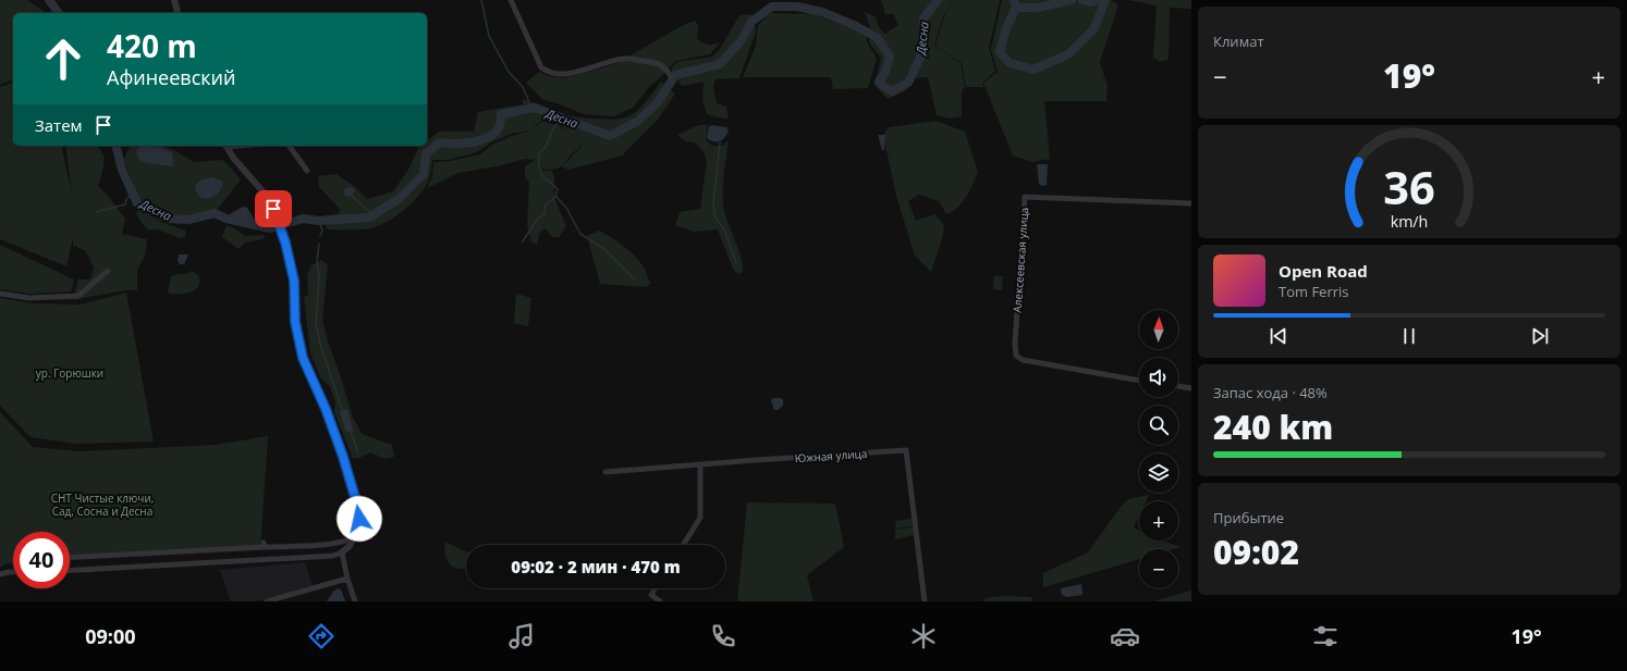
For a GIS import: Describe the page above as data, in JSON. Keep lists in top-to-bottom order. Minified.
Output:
{"streets":{"street":["Алексеевская улица","Южная улица"]},"water":["Десна"],"parks":["ур. Горюшки","СНТ Чистые ключи, Сад, Сосна и Десна"],"north":"top","page":{"tile":["Климат",["Запас хода · 48%","240 km"],["Прибытие","09:02"]],"turn":["420 m","Афинеевский"],"heat":["−","19°","+"],"then":"Затем","song":["Open Road","Tom Ferris"],"map_buttons":["+","−"],"limit":"40","trip":"09:02 · 2 мин · 470 m","tabs":["09:00","19°"],"gauge":["36","km/h"]}}
